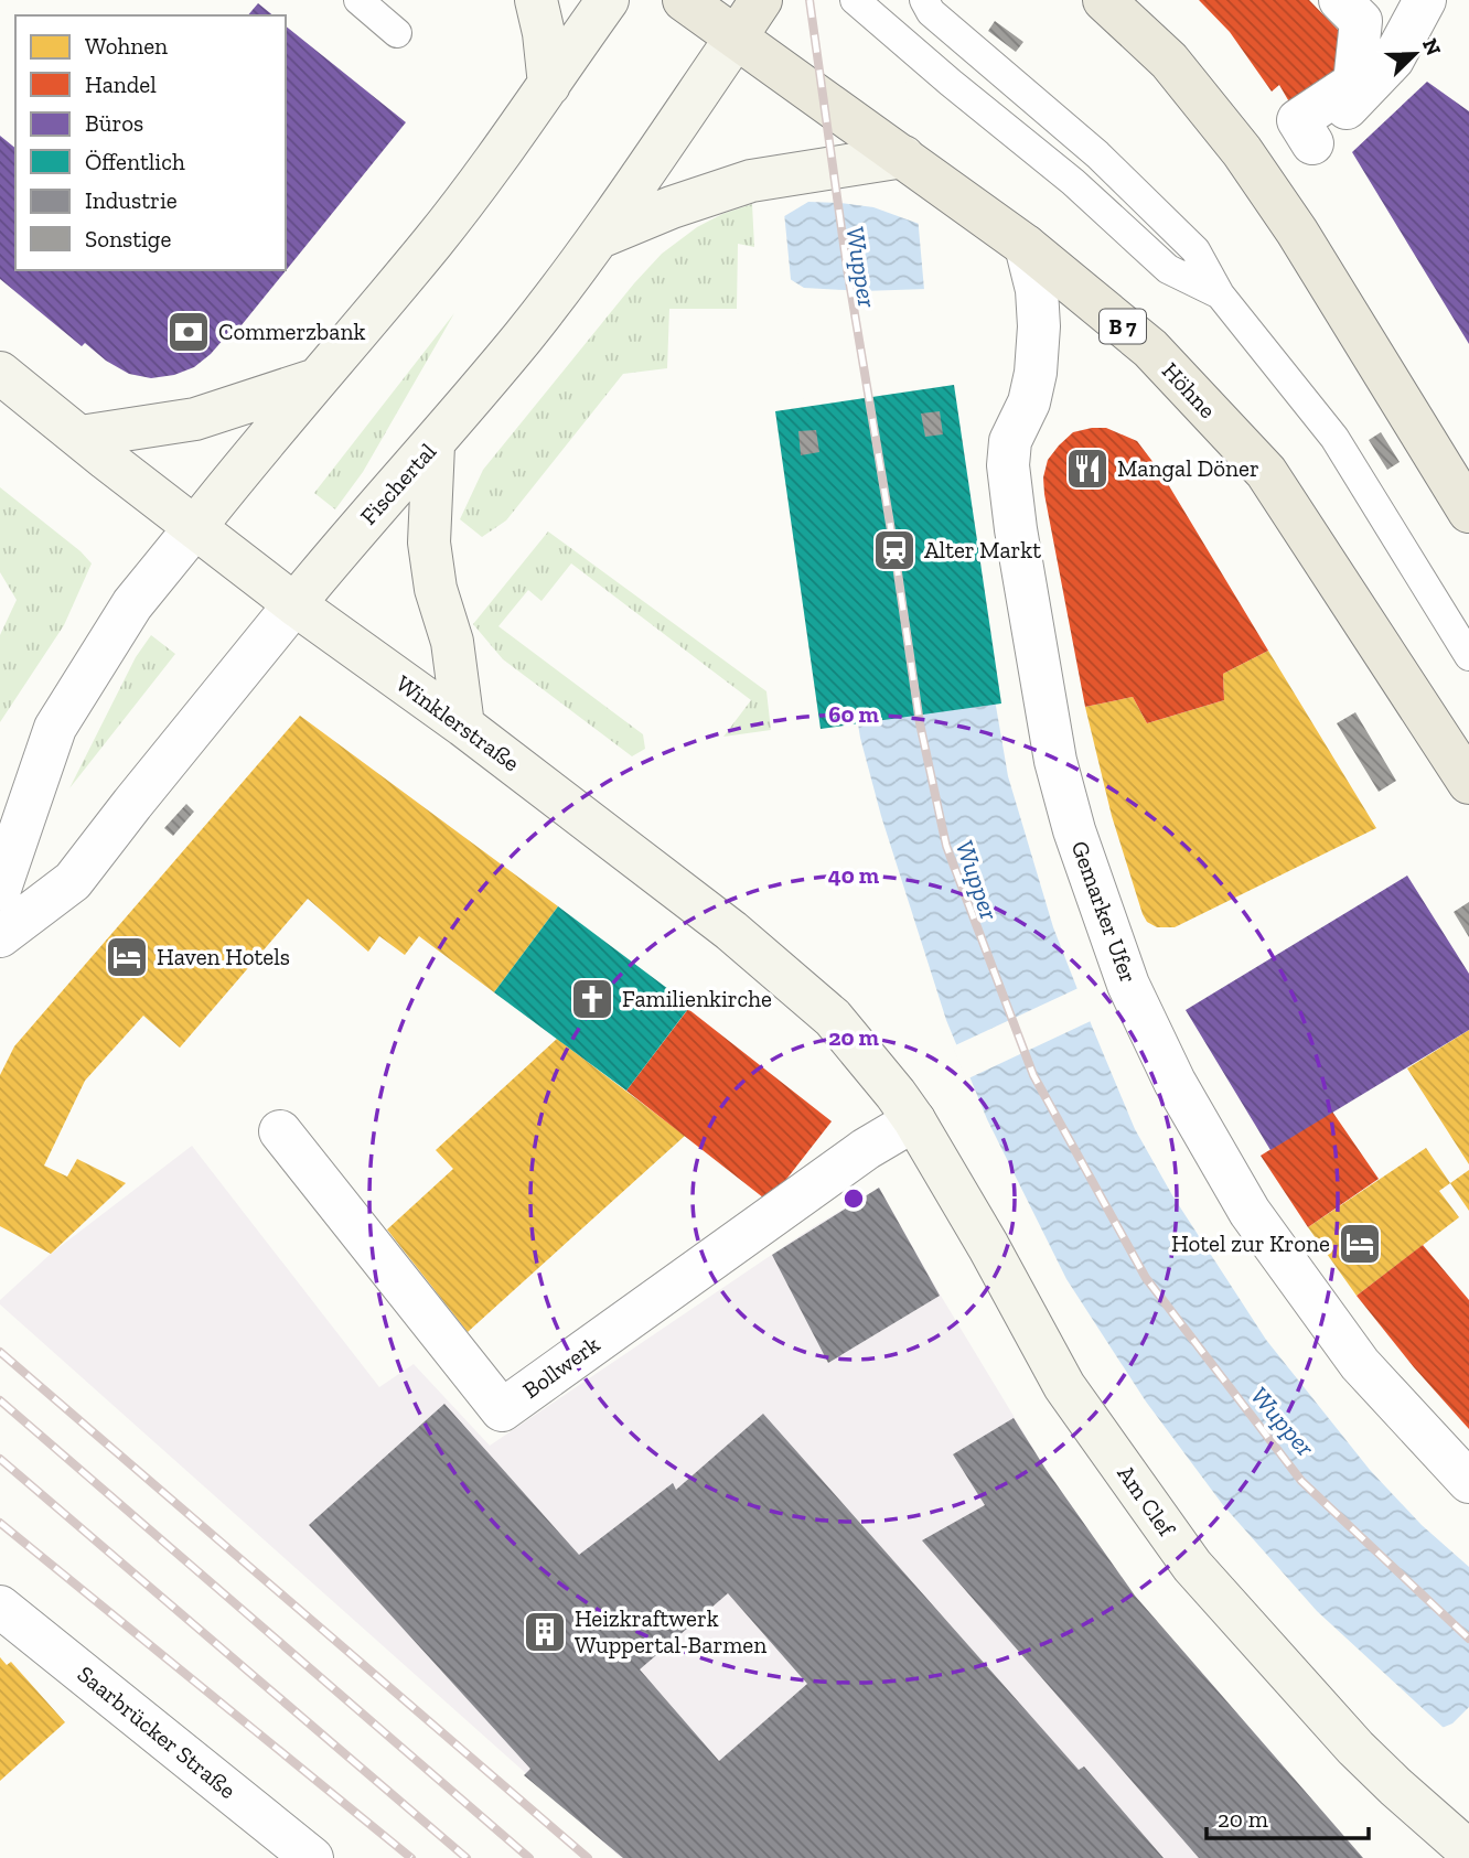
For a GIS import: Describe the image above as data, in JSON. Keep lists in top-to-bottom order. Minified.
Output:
{"streets":{"main road":["B 7","Höhne","Fischertal","Winklerstraße","Am Clef"],"street":["Gemarker Ufer","Bollwerk","Saarbrücker Straße"]},"crossings":[["B 7","Höhne"],["B 7","Fischertal"],["Höhne","Fischertal"],["Höhne","Gemarker Ufer"],["Fischertal","Winklerstraße"],["Winklerstraße","Bollwerk"],["Winklerstraße","Am Clef"],["Bollwerk","Am Clef"]],"water":["Wupper"],"places":{"bank":["Commerzbank"],"restaurant":["Mangal Döner"],"station":["Alter Markt"],"hotel":["Haven Hotels","Hotel zur Krone"],"church":["Familienkirche"],"building":["Heizkraftwerk Wuppertal-Barmen"]},"legend":["Wohnen","Handel","Büros","Öffentlich","Industrie","Sonstige"],"scale_bar":"20 m","north":"top right","rings":["60 m","40 m","20 m"]}
